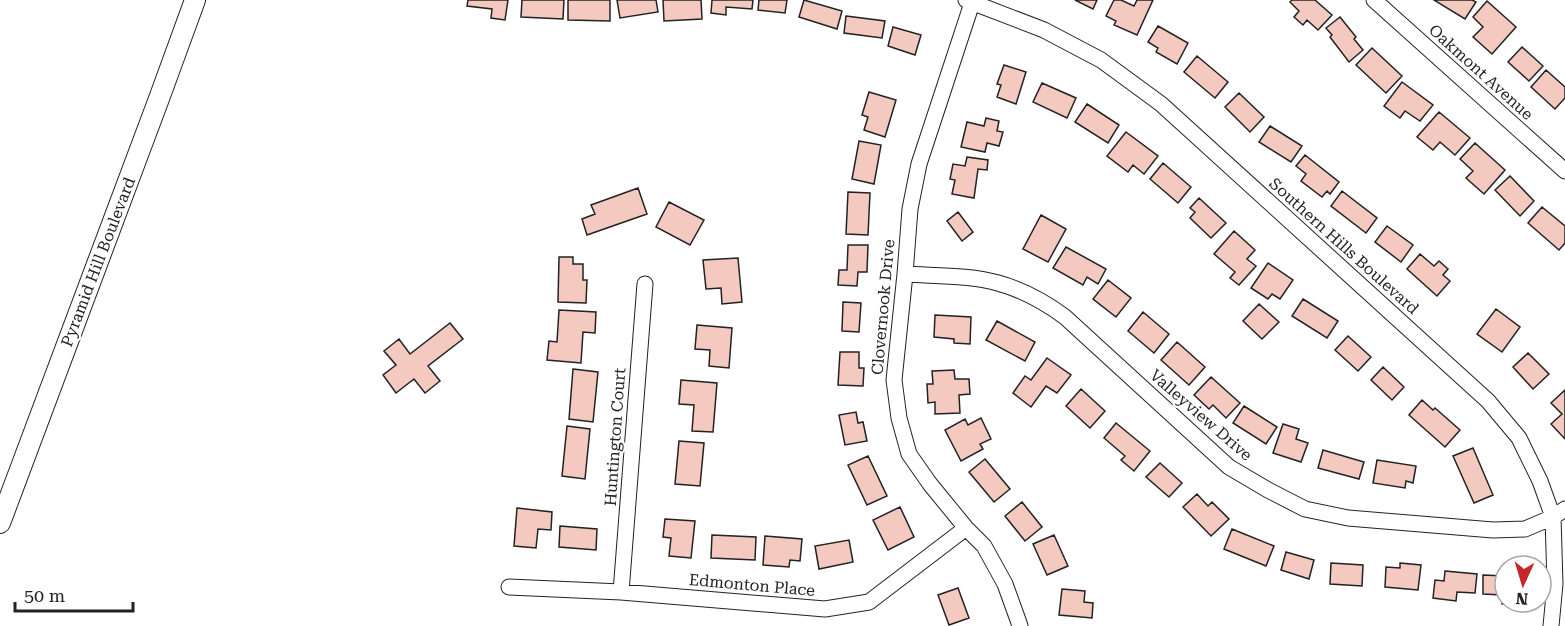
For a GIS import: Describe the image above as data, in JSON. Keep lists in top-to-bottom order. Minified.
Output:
{"streets":{"main road":["Pyramid Hill Boulevard"],"street":["Oakmont Avenue","Southern Hills Boulevard","Clovernook Drive","Valleyview Drive","Huntington Court","Edmonton Place"]},"crossings":[["Southern Hills Boulevard","Clovernook Drive"],["Southern Hills Boulevard","Valleyview Drive"],["Clovernook Drive","Valleyview Drive"],["Clovernook Drive","Edmonton Place"],["Huntington Court","Edmonton Place"]],"scale_bar":"50 m","north":"bottom"}
